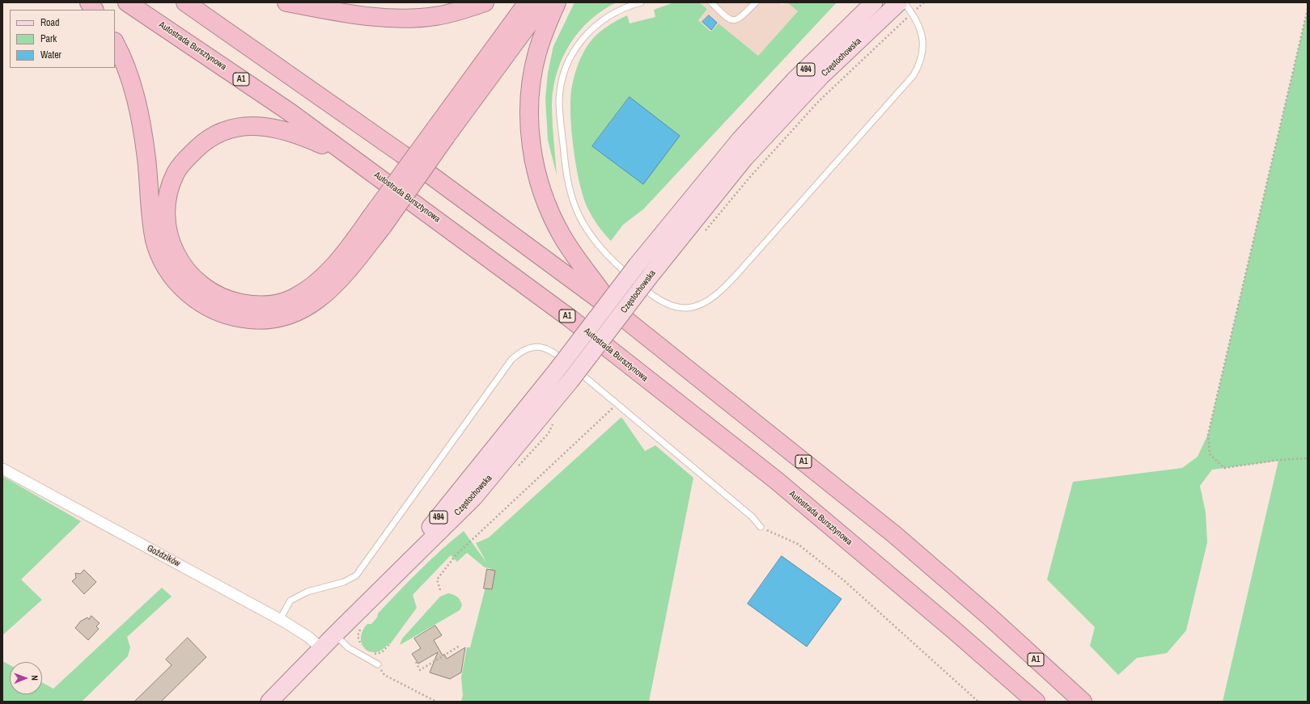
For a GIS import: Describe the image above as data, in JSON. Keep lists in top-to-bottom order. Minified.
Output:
{"streets":{"highway":["Autostrada Bursztynowa","A1"],"main road":["Częstochowska","494"],"street":["Goździków"]},"crossings":[["Częstochowska","494"],["Częstochowska","Goździków"],["494","Goździków"]],"legend":["Road","Park","Water"],"north":"right"}
